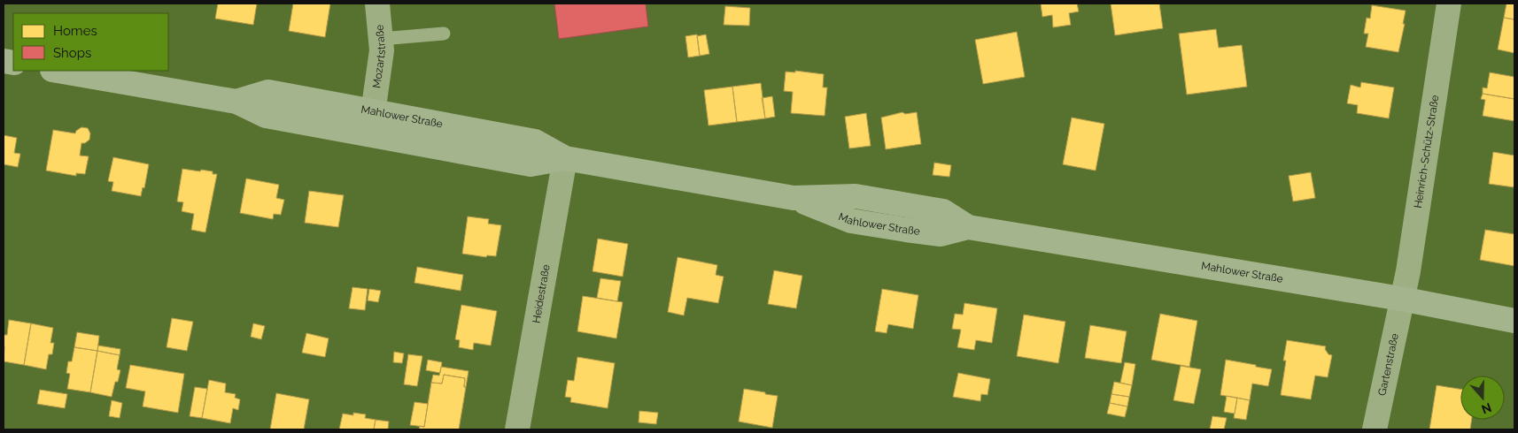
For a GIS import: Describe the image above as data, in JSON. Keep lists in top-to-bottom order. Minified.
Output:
{"streets":{"main road":["Mahlower Straße"],"street":["Mozartstraße","Heinrich-Schütz-Straße","Heidestraße","Gartenstraße"]},"crossings":[["Mozartstraße","Mahlower Straße"],["Mahlower Straße","Heinrich-Schütz-Straße"],["Mahlower Straße","Heidestraße"],["Mahlower Straße","Gartenstraße"],["Heinrich-Schütz-Straße","Gartenstraße"]],"legend":["Homes","Shops"],"north":"bottom"}
